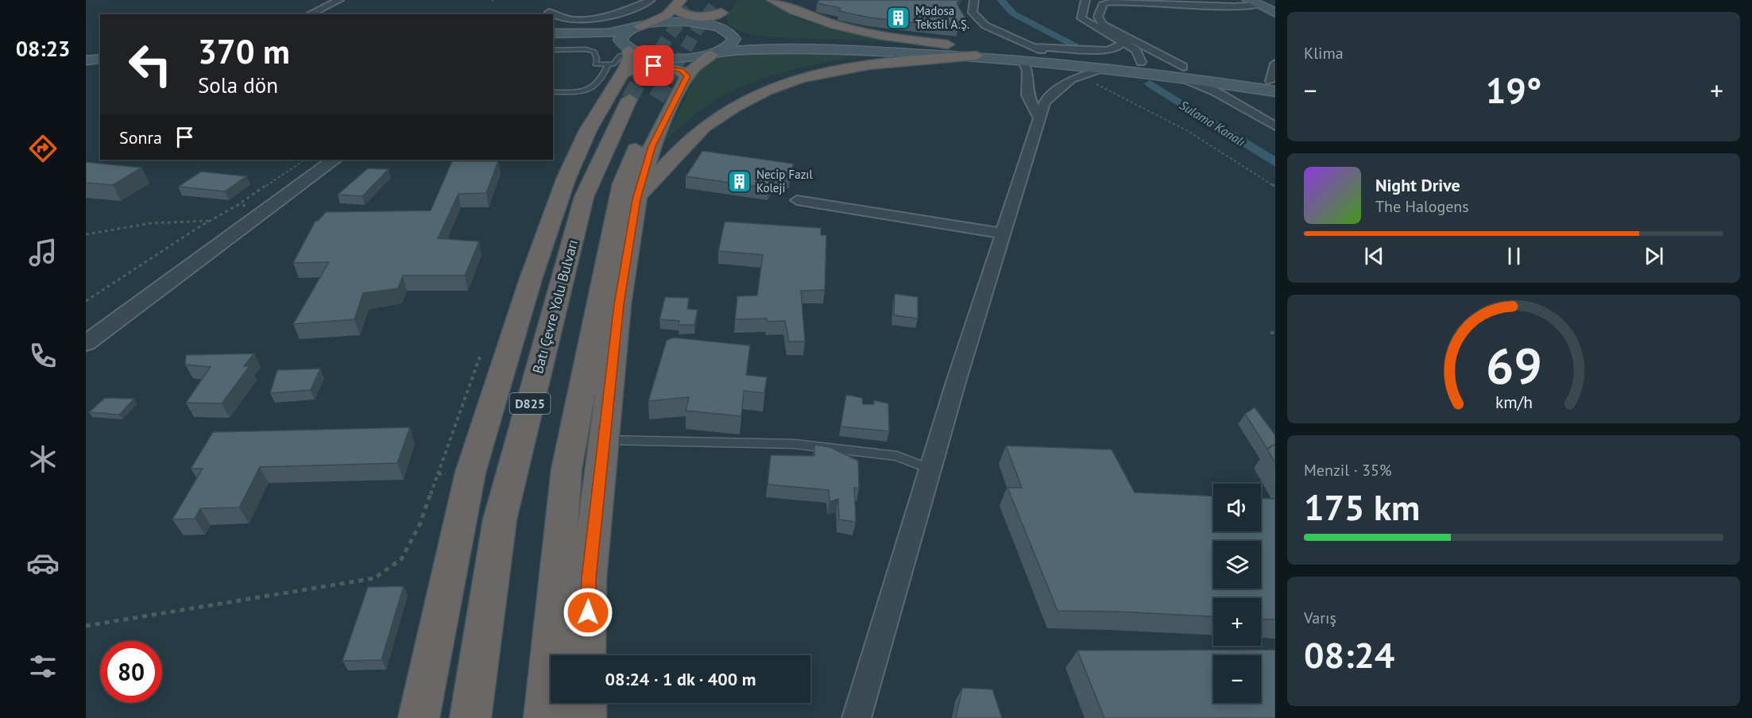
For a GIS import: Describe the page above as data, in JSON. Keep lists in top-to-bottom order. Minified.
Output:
{"streets":{"highway":["Batı Çevre Yolu Bulvarı","D825"]},"water":["Sulama Kanalı"],"places":{"building":["Madosa Tekstil A.Ş.","Necip Fazıl Koleji"]},"page":{"tabs":"08:23","tile":["Klima",["Menzil · 35%","175 km"],["Varış","08:24"]],"turn":["370 m","Sola dön"],"heat":["−","19°","+"],"then":"Sonra","song":["Night Drive","The Halogens"],"map_buttons":["+","−"],"limit":"80","trip":"08:24 · 1 dk · 400 m","gauge":["69","km/h"]}}
